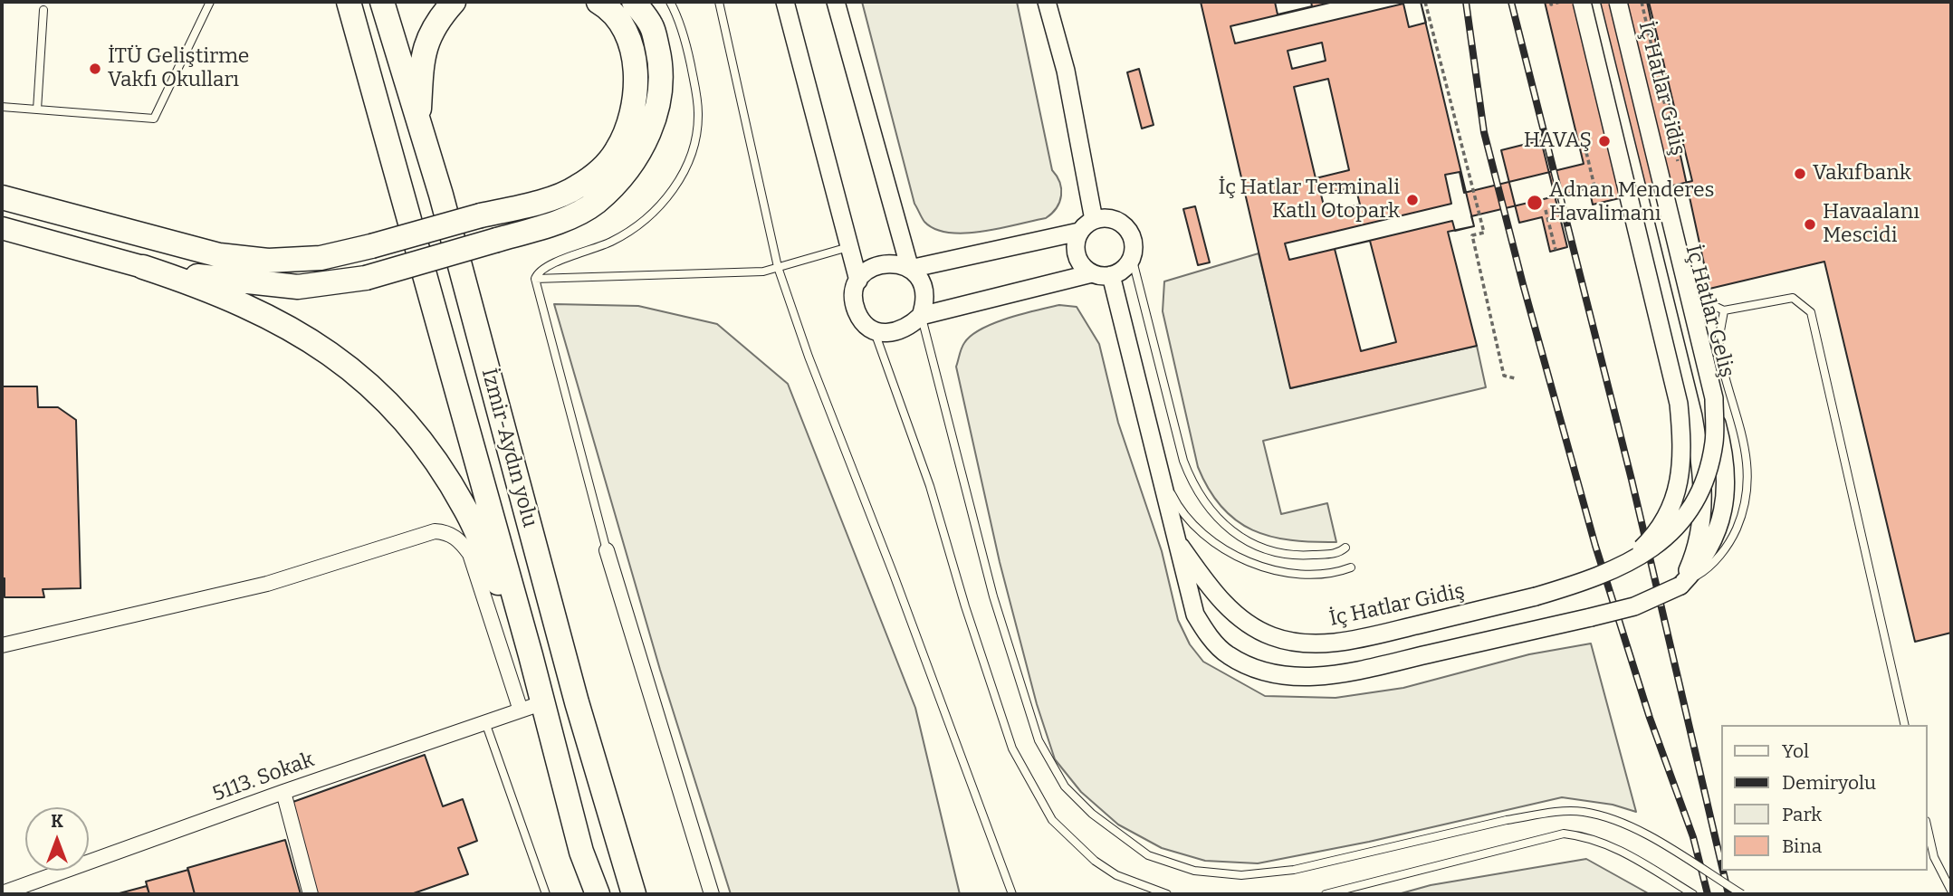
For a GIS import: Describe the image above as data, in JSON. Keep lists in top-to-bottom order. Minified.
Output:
{"streets":{"highway":["İzmir-Aydın yolu"],"street":["İç Hatlar Gidiş","İç Hatlar Geliş","5113. Sokak"]},"crossings":[["İç Hatlar Gidiş","İç Hatlar Geliş"],["İzmir-Aydın yolu","5113. Sokak"]],"places":["İTÜ Geliştirme Vakfı Okulları","HAVAŞ","Vakıfbank","İç Hatlar Terminali Katlı Otopark","Adnan Menderes Havalimanı","Havaalanı Mescidi"],"legend":["Yol","Demiryolu","Park","Bina"],"north":"top"}
